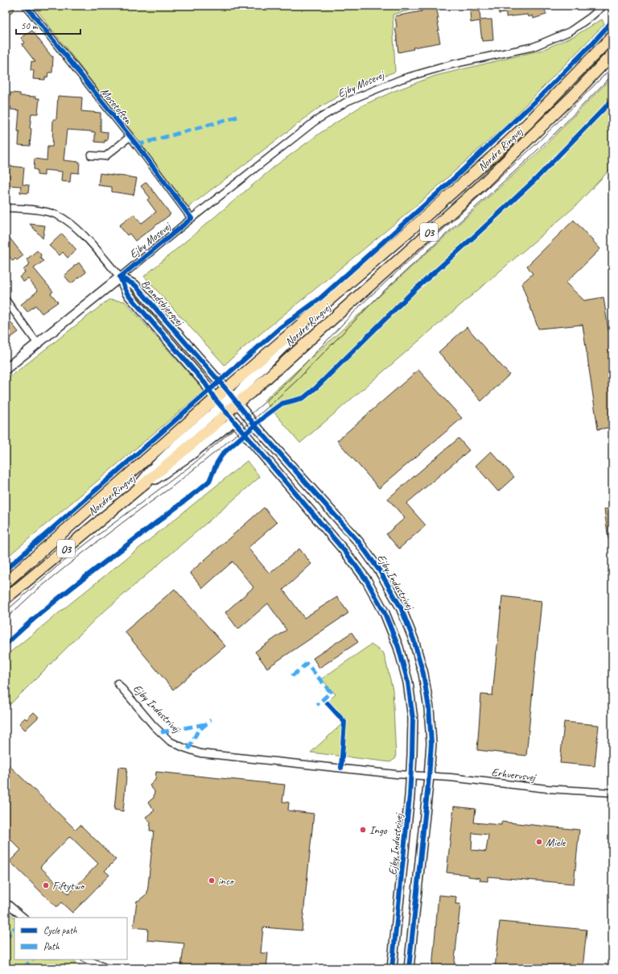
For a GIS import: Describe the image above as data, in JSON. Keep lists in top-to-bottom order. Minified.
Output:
{"streets":{"main road":["Nordre Ringvej","O3"],"street":["Ejby Mosevej","Mosetoften","Brandsbjergvej","Ejby Industrivej","Erhvervsvej"]},"crossings":[["Ejby Mosevej","Mosetoften"],["Ejby Mosevej","Brandsbjergvej"],["Nordre Ringvej","Brandsbjergvej"],["Nordre Ringvej","Ejby Industrivej"],["Brandsbjergvej","Ejby Industrivej"],["Ejby Industrivej","Erhvervsvej"]],"places":["Ingo","Miele","inco","Fiftytwo"],"legend":["Cycle path","Path"],"scale_bar":"50 m"}
